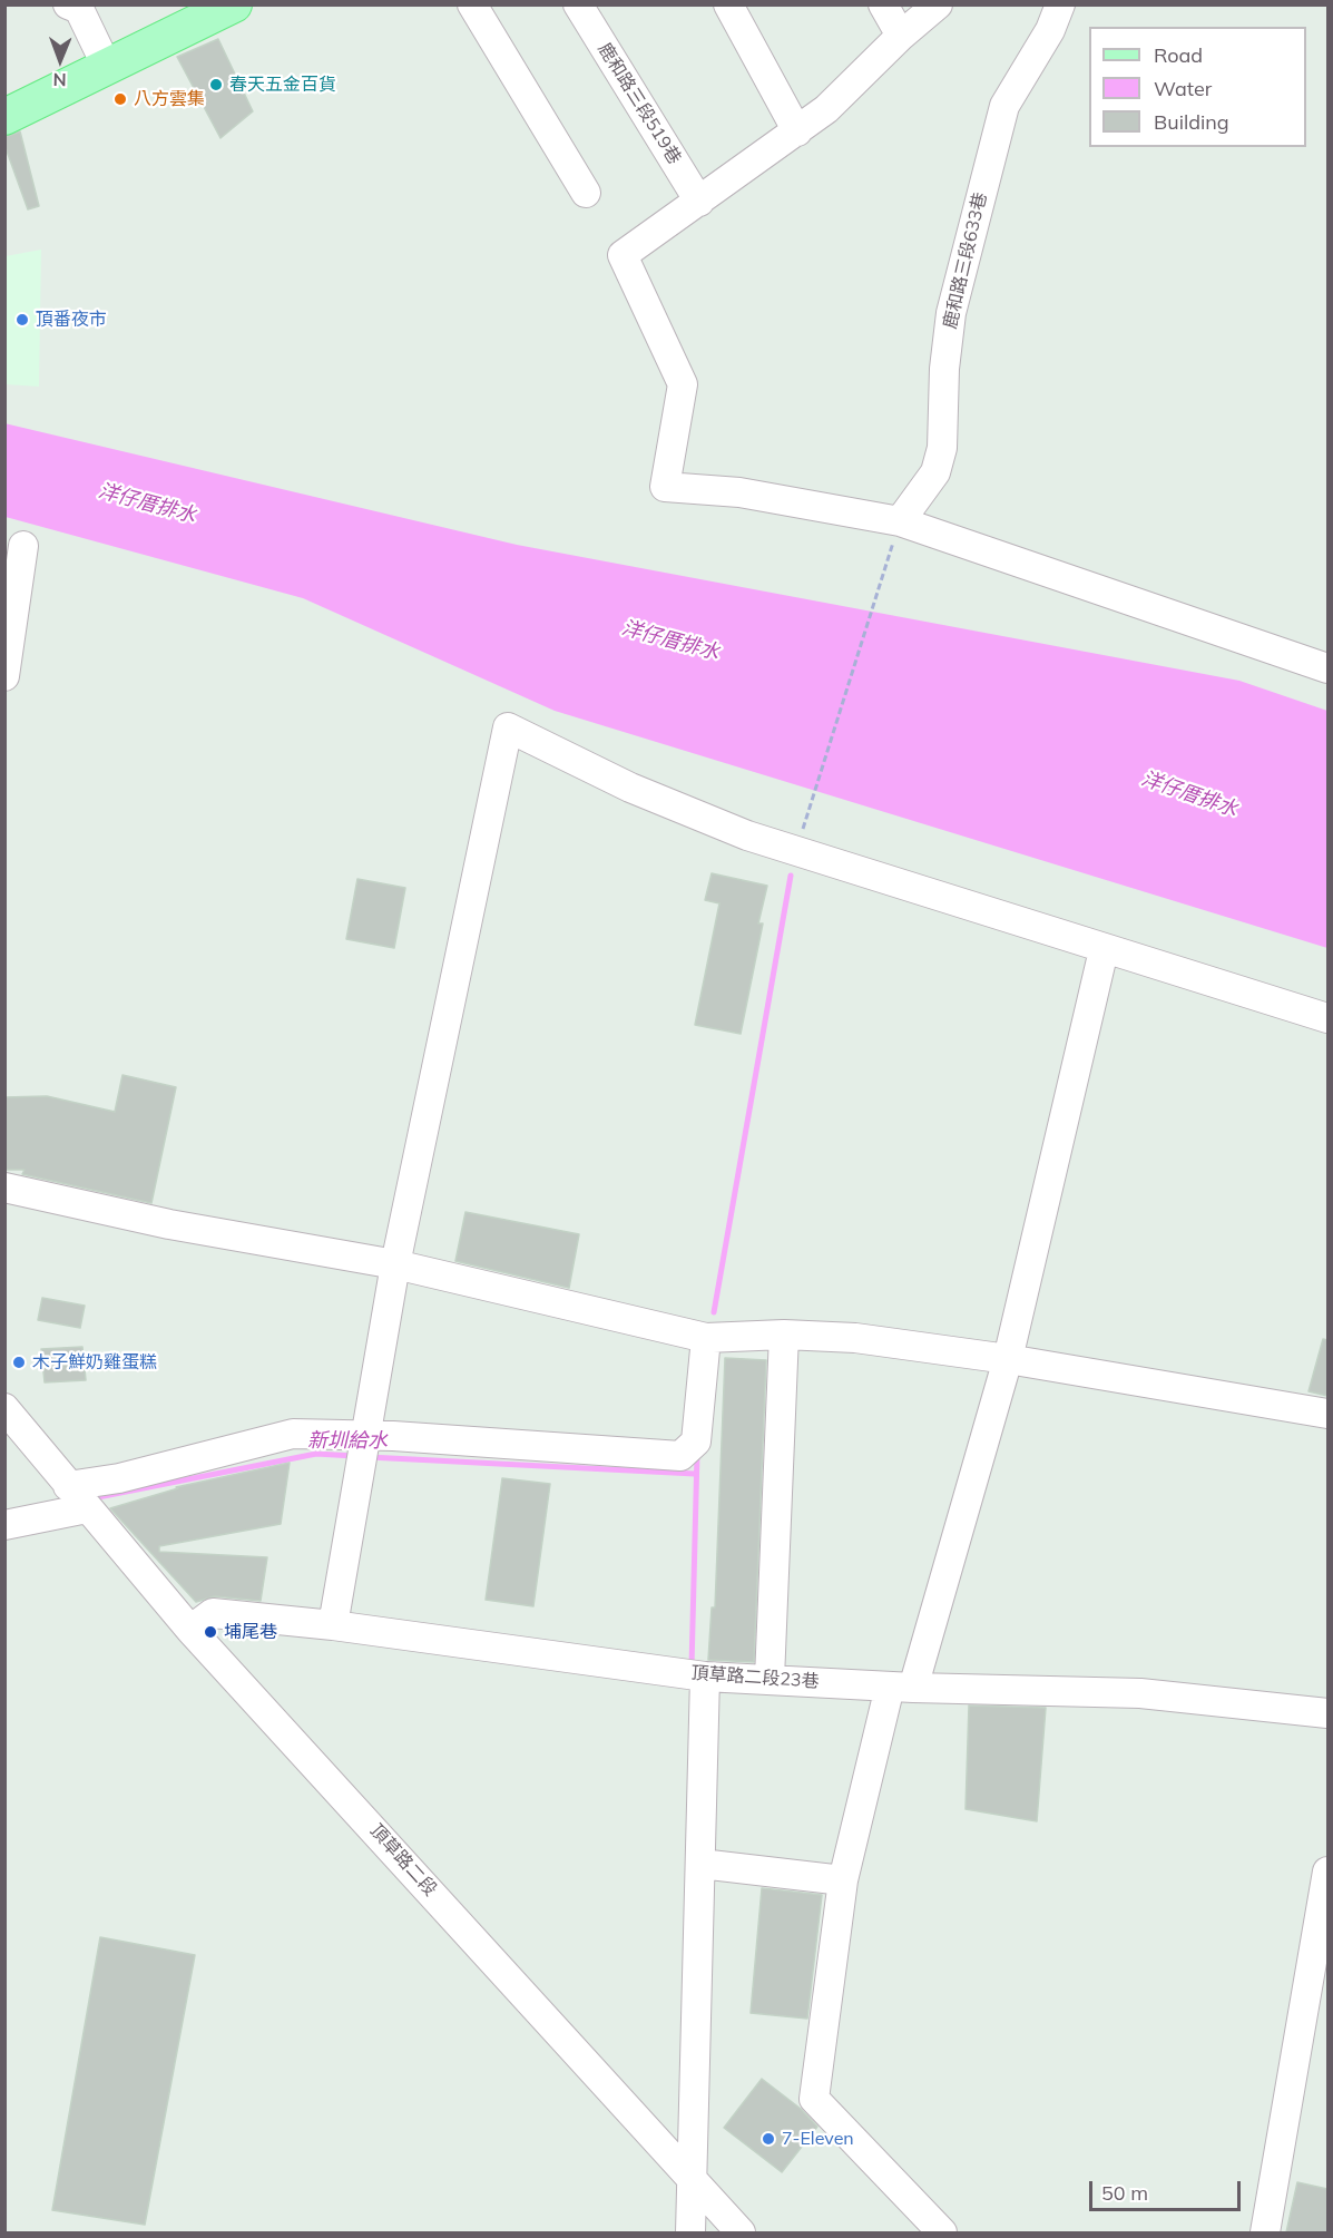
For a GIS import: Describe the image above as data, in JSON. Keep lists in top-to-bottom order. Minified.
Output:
{"streets":{"street":["鹿和路三段519巷","鹿和路三段633巷","頂草路二段23巷","頂草路二段"]},"crossings":[["頂草路二段23巷","頂草路二段"]],"water":["洋仔厝排水","新圳給水"],"places":["春天五金百貨","八方雲集","頂番夜市","木子鮮奶雞蛋糕","埔尾巷","7-Eleven"],"legend":["Road","Water","Building"],"scale_bar":"50 m","north":"bottom"}
